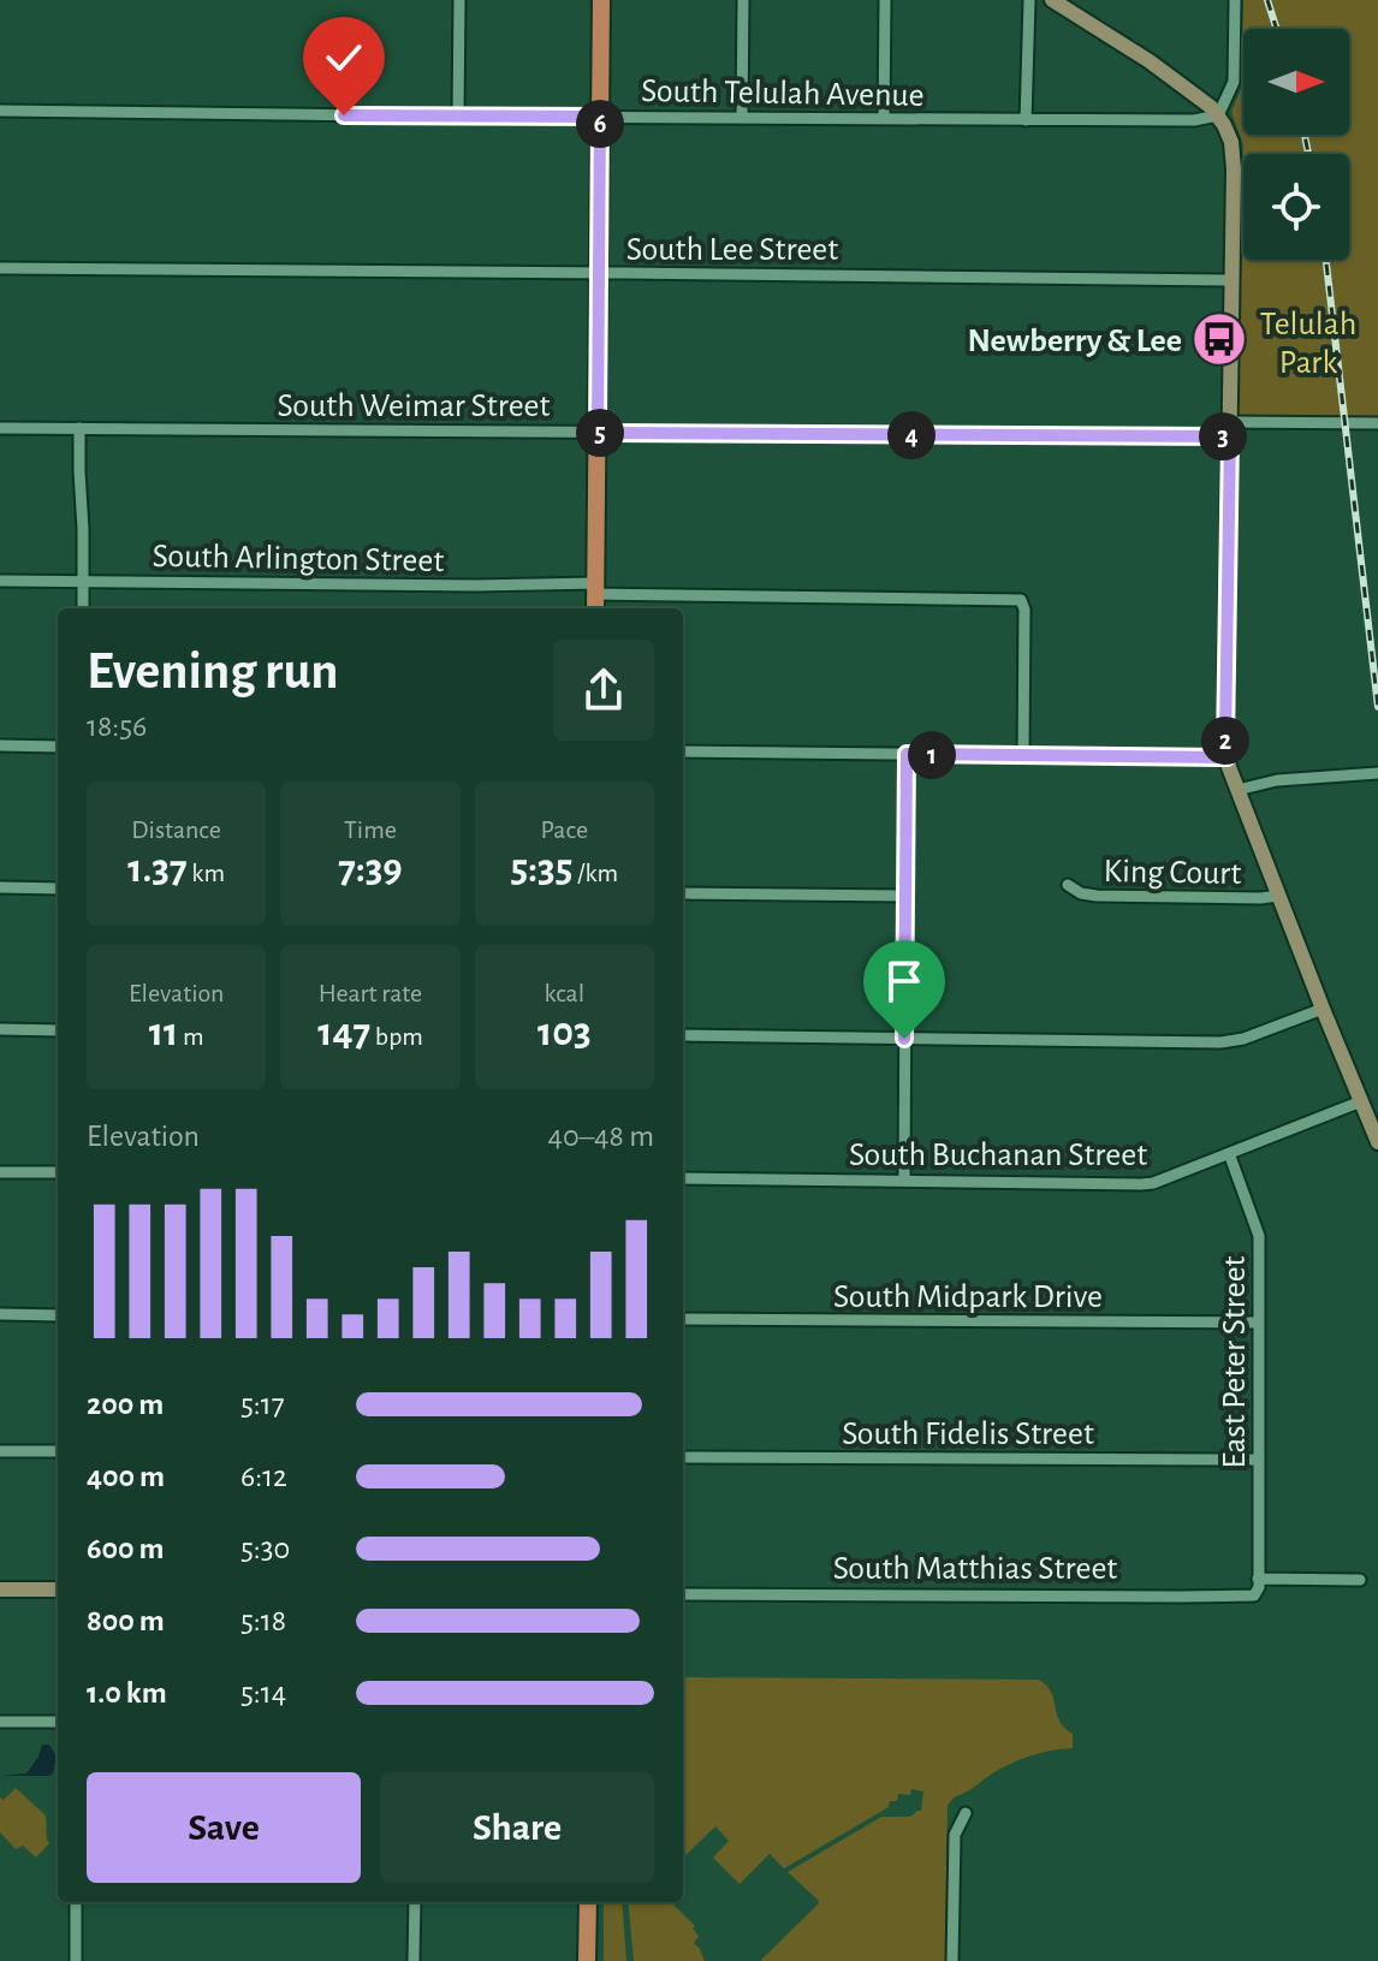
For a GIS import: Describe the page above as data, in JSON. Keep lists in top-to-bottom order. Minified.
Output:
{"streets":{"street":["South Telulah Avenue","South Lee Street","South Weimar Street","South Arlington Street","King Court","South Buchanan Street","South Midpark Drive","East Peter Street","South Fidelis Street","South Matthias Street"]},"crossings":[["South Buchanan Street","East Peter Street"],["South Midpark Drive","East Peter Street"],["East Peter Street","South Fidelis Street"],["East Peter Street","South Matthias Street"]],"parks":["Telulah Park"],"places":{"bus stop":["Newberry & Lee"]},"north":"right","page":{"pins":["6","5","4","3","2","1"],"heading":["Evening run","18:56"],"stats":[["Distance","1.37 km"],["Time","7:39"],["Pace","5:35 /km"],["Elevation","11 m"],["Heart rate","147 bpm"],["kcal","103"]],"chart":["Elevation","40–48 m"],"list":[{"name":"200 m","note":"5:17"},{"name":"400 m","note":"6:12"},{"name":"600 m","note":"5:30"},{"name":"800 m","note":"5:18"},{"name":"1.0 km","note":"5:14"}],"buttons":["Save","Share"]}}
